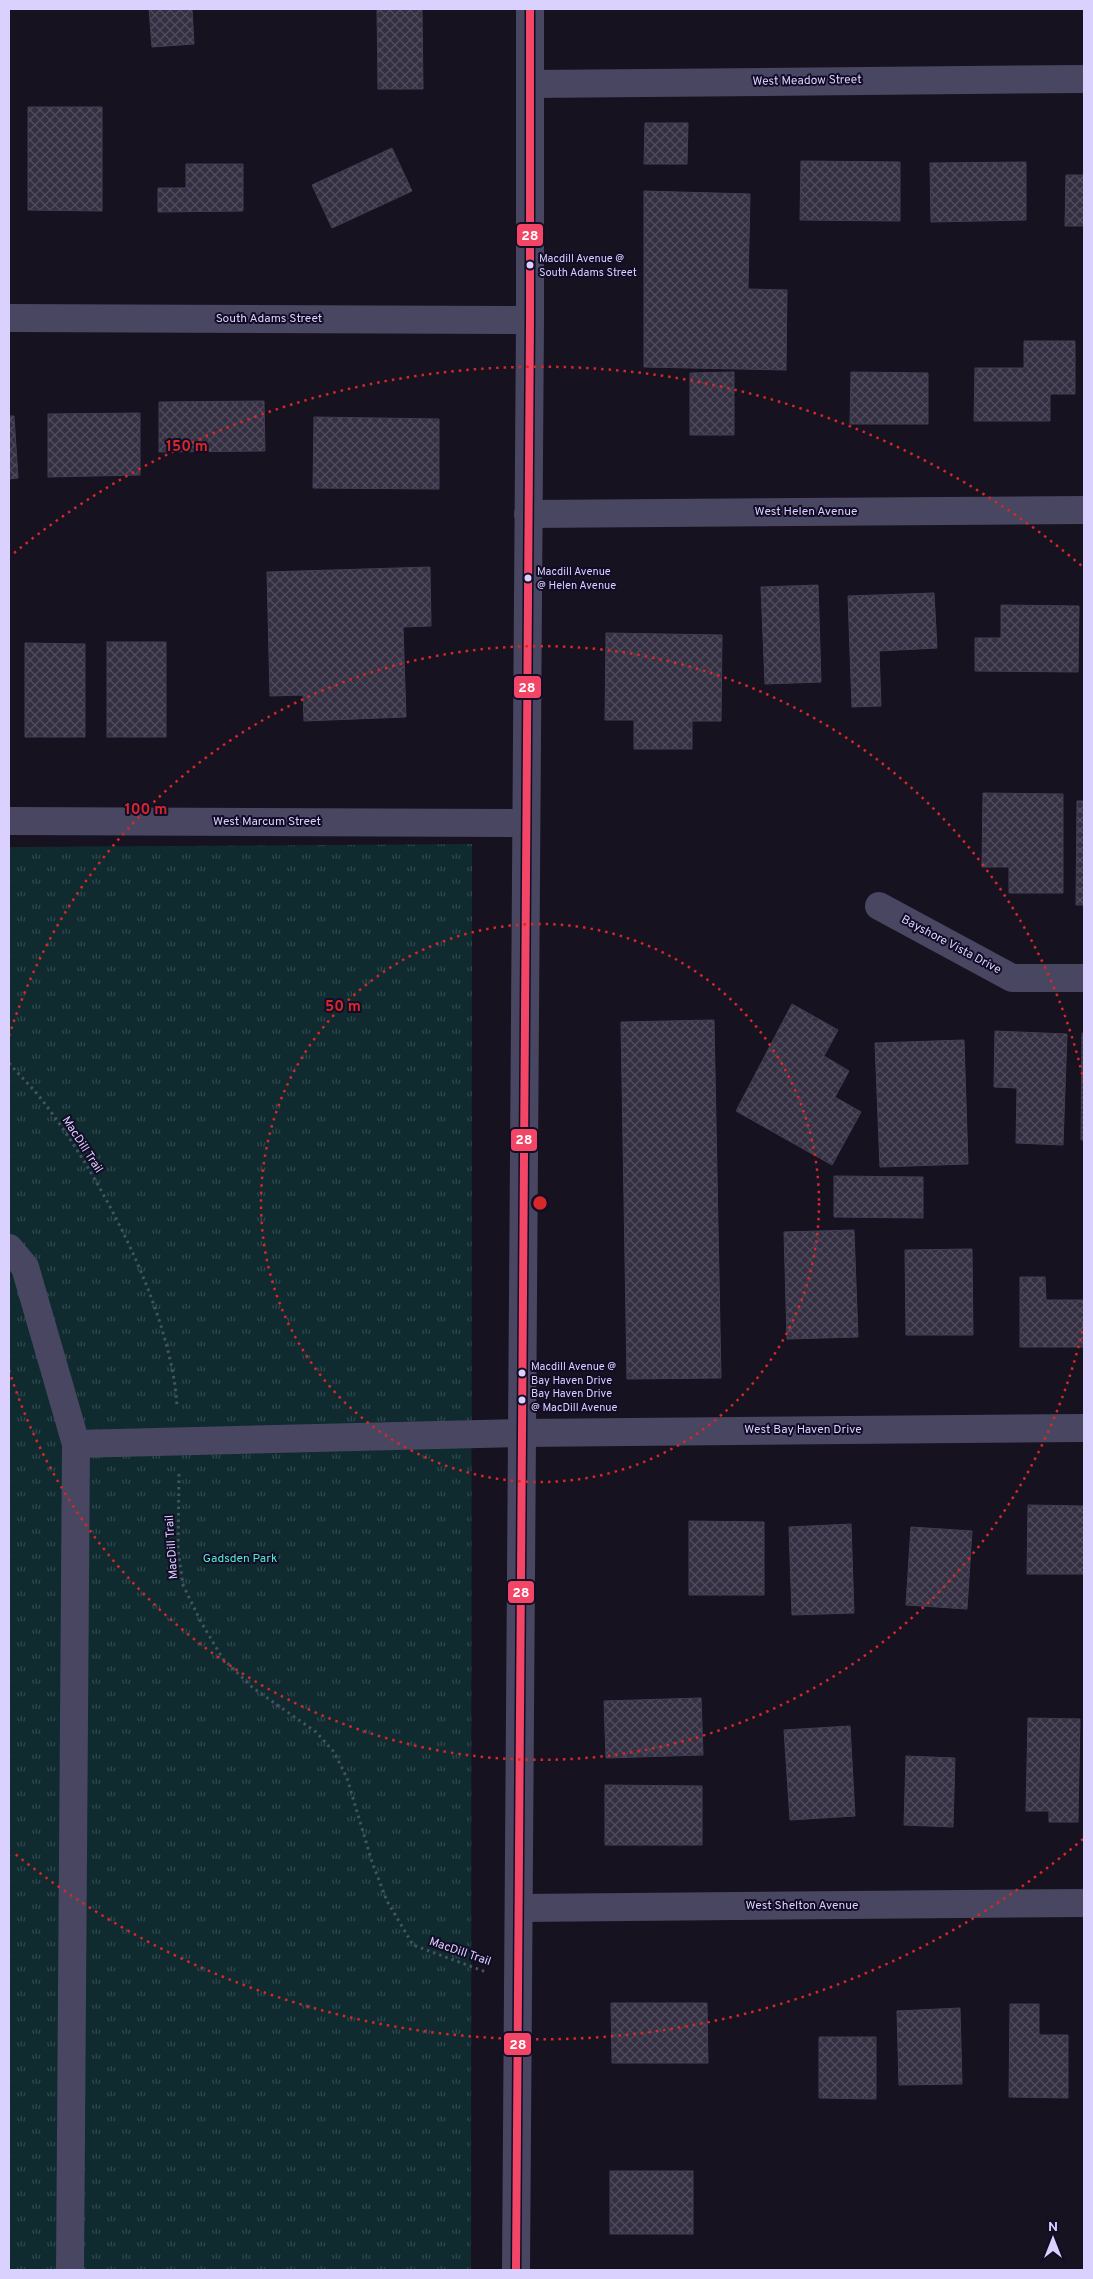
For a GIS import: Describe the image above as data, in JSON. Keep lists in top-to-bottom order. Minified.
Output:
{"streets":{"street":["West Meadow Street","South Adams Street","West Helen Avenue","West Marcum Street","Bayshore Vista Drive","West Bay Haven Drive","West Shelton Avenue"],"path":["MacDill Trail"]},"crossings":[["MacDill Trail","West Bay Haven Drive"]],"parks":["Gadsden Park"],"places":["Macdill Avenue @ South Adams Street","Macdill Avenue @ Helen Avenue","Macdill Avenue @ Bay Haven Drive","Bay Haven Drive @ MacDill Avenue"],"lines":["transit line 28"],"north":"top","rings":["150 m","100 m","50 m"]}
